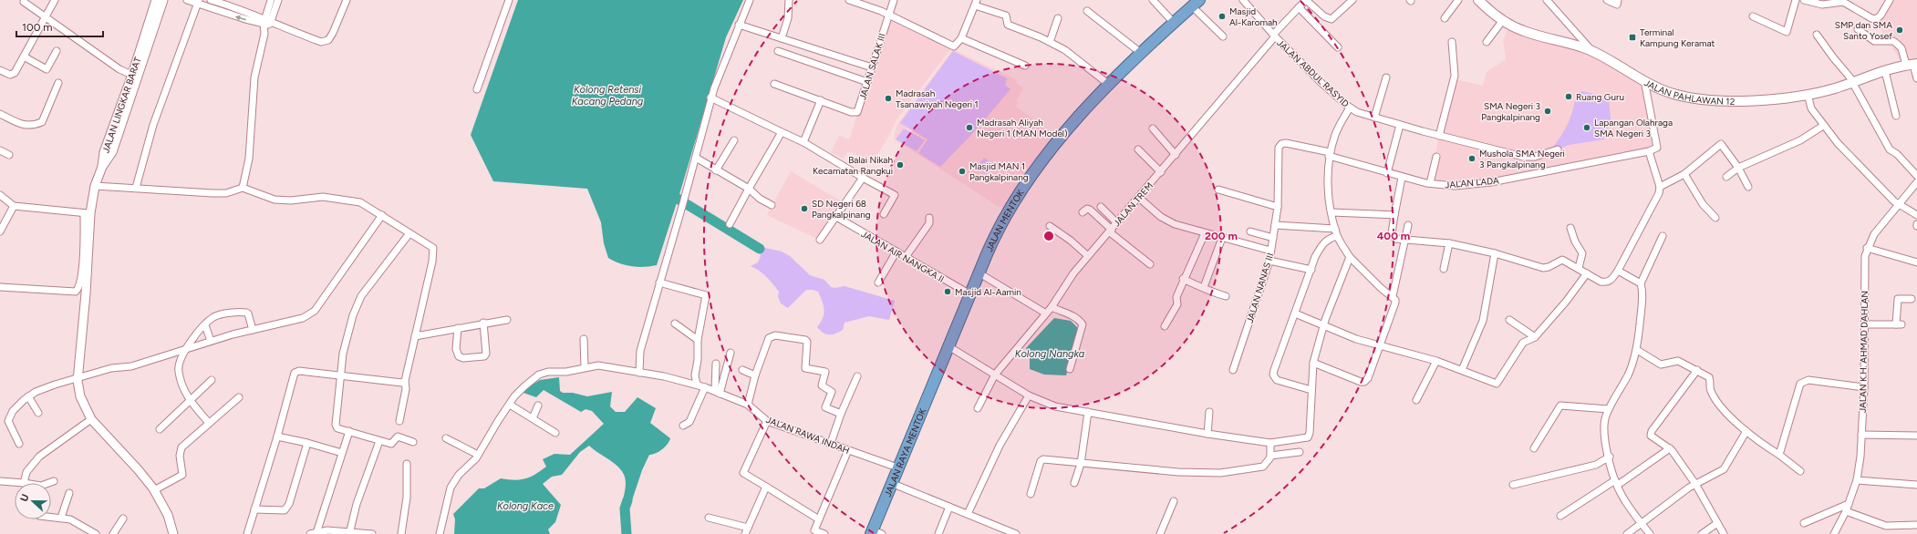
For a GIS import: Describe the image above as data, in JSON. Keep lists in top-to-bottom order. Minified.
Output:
{"streets":{"highway":["JALAN MENTOK","JALAN RAYA MENTOK"],"main road":["JALAN PAHLAWAN 12"],"street":["JALAN SALAK III","JALAN ABDUL RASYID","JALAN LINGKAR BARAT","JALAN LADA","JALAN TREM","JALAN AIR NANGKA II","JALAN NANAS III","JALAN K.H. AHMAD DAHLAN","JALAN RAWA INDAH"]},"crossings":[["JALAN ABDUL RASYID","JALAN TREM"],["JALAN LADA","JALAN NANAS III"],["JALAN MENTOK","JALAN AIR NANGKA II"],["JALAN MENTOK","JALAN RAYA MENTOK"],["JALAN RAWA INDAH","JALAN RAYA MENTOK"]],"water":["Kolong Retensi Kacang Pedang","Kolong Nangka","Kolong Kace"],"places":{"other":["Masjid Al-Karomah","SMP dan SMA Santo Yosef","Ruang Guru","Madrasah Tsanawiyah Negeri 1","SMA Negeri 3 Pangkalpinang","Madrasah Aliyah Negeri 1 (MAN Model)","Lapangan Olahraga SMA Negeri 3","Mushola SMA Negeri 3 Pangkalpinang","Balai Nikah Kecamatan Rangkui","Masjid MAN 1 Pangkalpinang","SD Negeri 68 Pangkalpinang","Masjid Al-Aamin"],"transit":["Terminal Kampung Keramat"]},"scale_bar":"100 m","north":"left","rings":["200 m","400 m"]}
